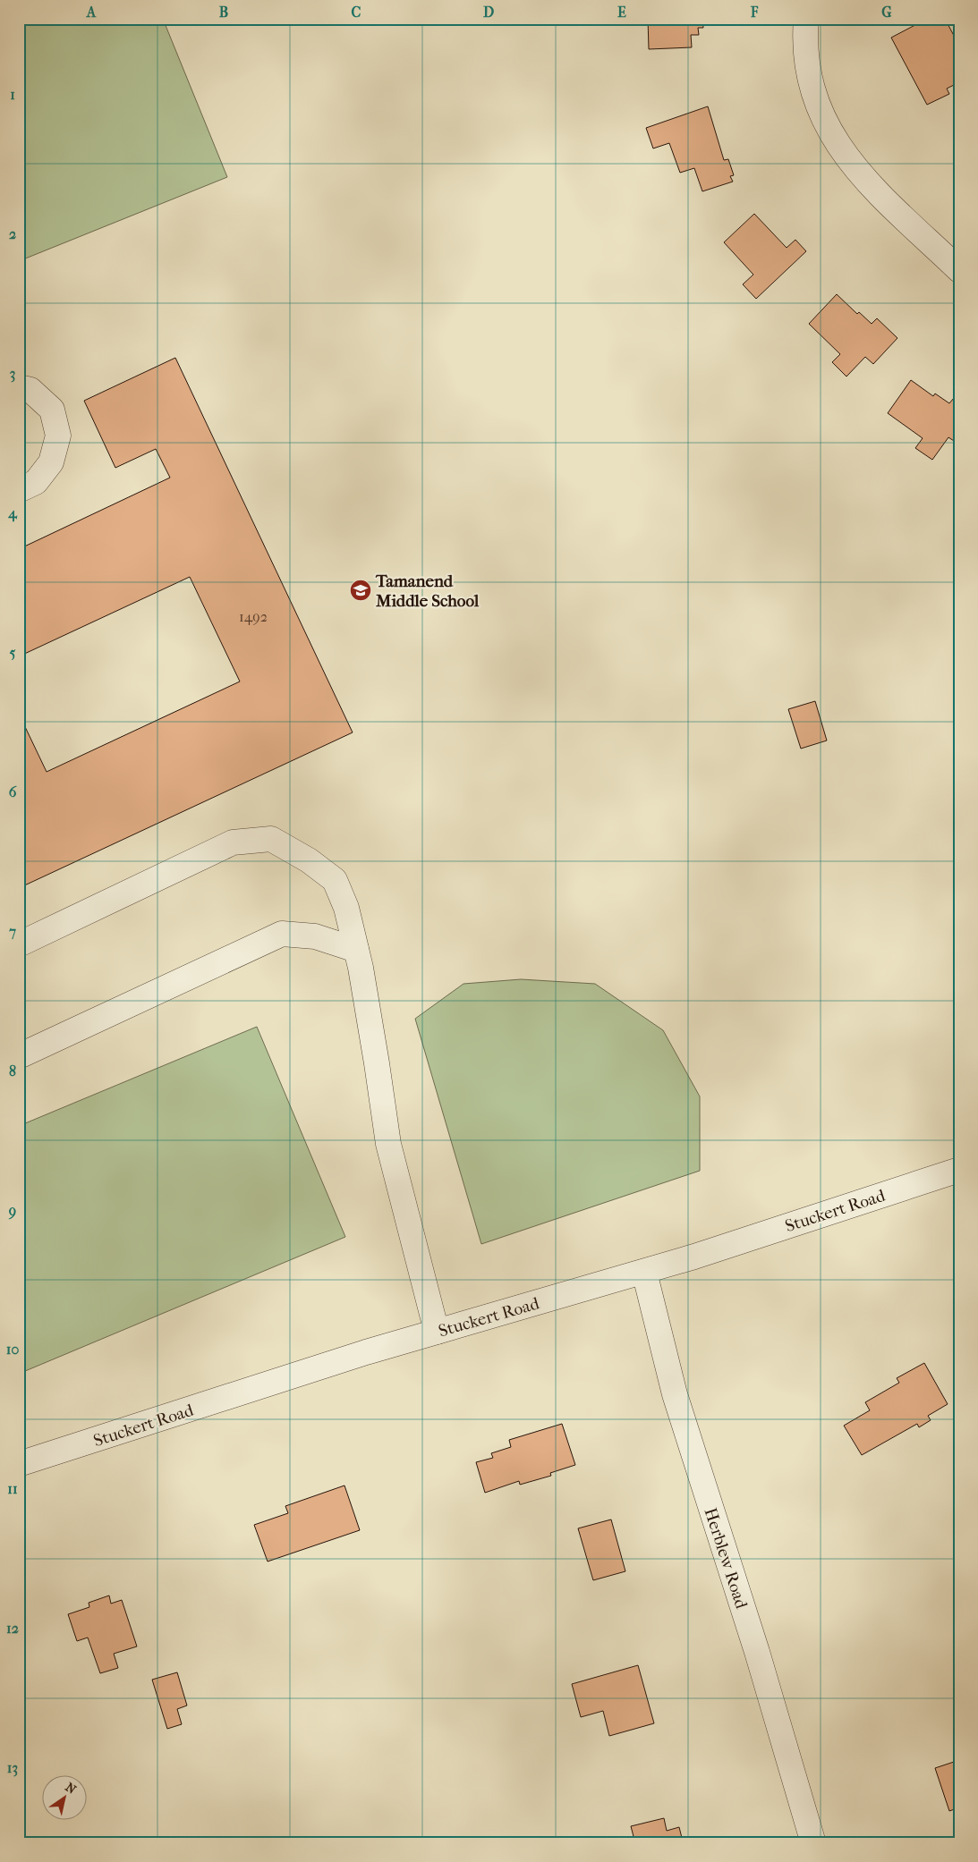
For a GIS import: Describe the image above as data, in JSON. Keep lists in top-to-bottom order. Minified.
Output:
{"streets":{"street":["Stuckert Road","Herblew Road"]},"crossings":[["Stuckert Road","Herblew Road"]],"places":{"school or university":["Tamanend Middle School"]},"house_numbers":["1492"],"north":"top right","grid":{"columns":["A","B","C","D","E","F","G"],"rows":["1","2","3","4","5","6","7","8","9","10","11","12","13"]}}
